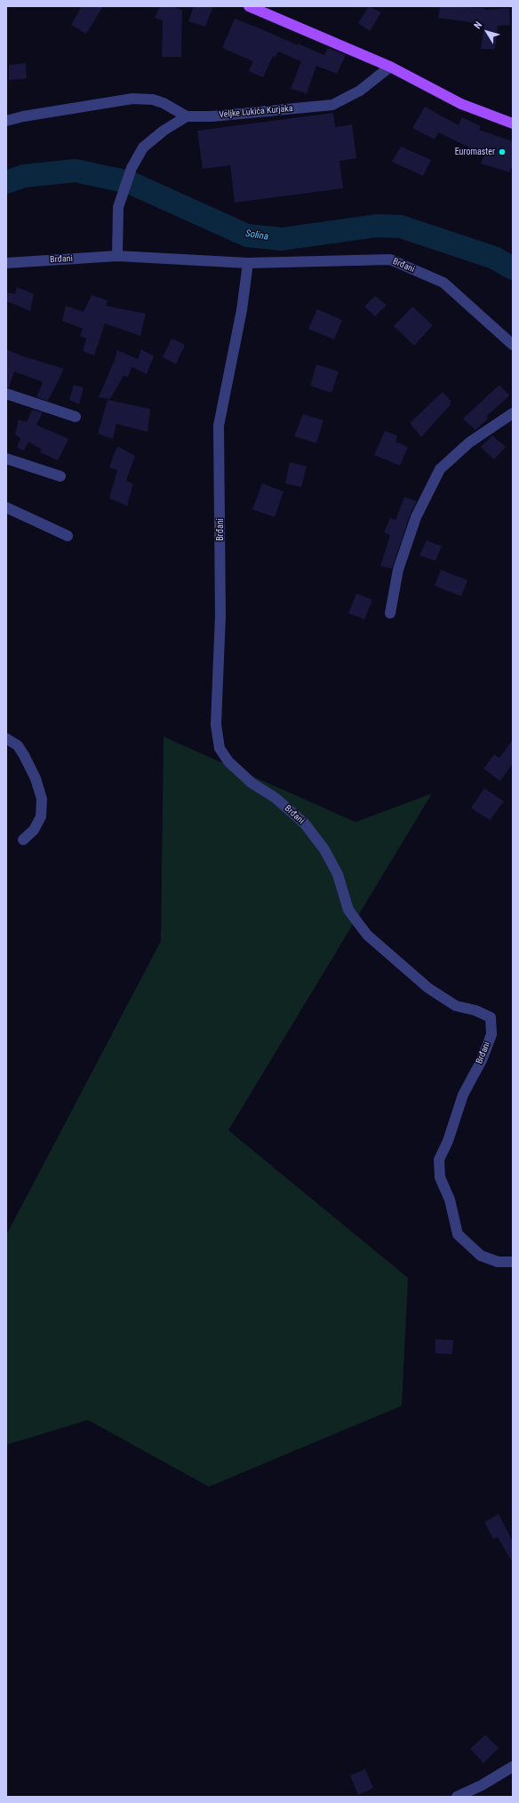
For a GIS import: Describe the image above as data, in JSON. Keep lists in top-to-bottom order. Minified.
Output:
{"streets":{"street":["Veljke Lukića Kurjaka","Brđani"]},"crossings":[["Veljke Lukića Kurjaka","Brđani"]],"water":["Solina"],"places":["Euromaster"],"north":"top left"}
